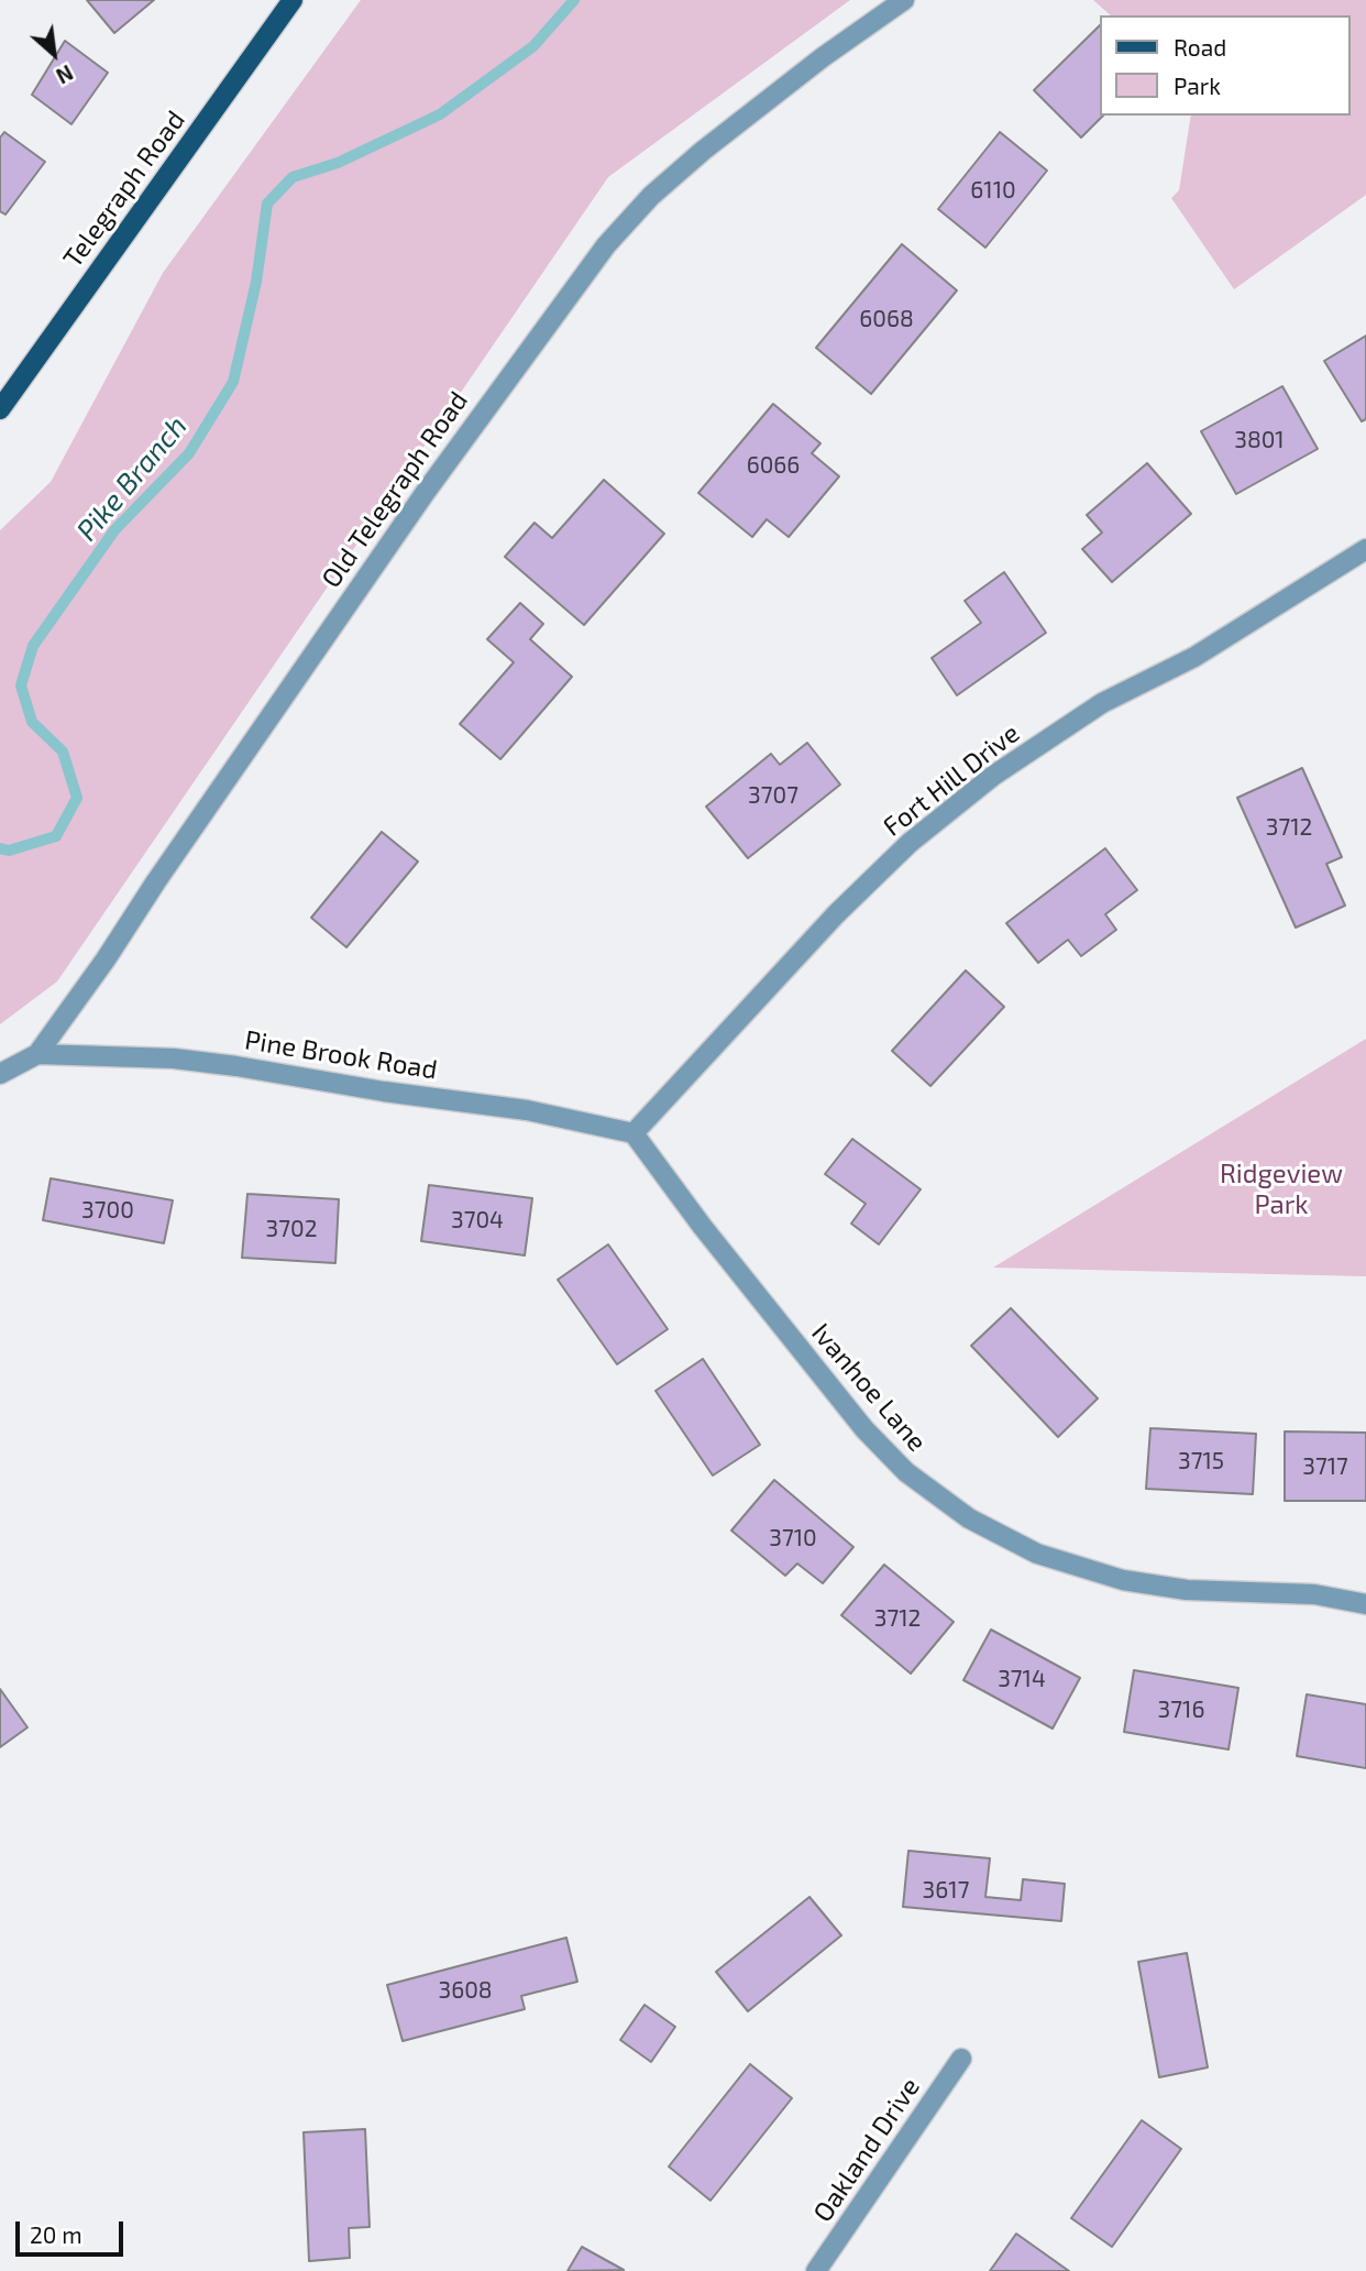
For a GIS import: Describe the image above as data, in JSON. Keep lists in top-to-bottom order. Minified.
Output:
{"streets":{"main road":["Telegraph Road"],"street":["Old Telegraph Road","Fort Hill Drive","Pine Brook Road","Ivanhoe Lane","Oakland Drive"]},"crossings":[["Old Telegraph Road","Pine Brook Road"],["Fort Hill Drive","Pine Brook Road"],["Fort Hill Drive","Ivanhoe Lane"],["Pine Brook Road","Ivanhoe Lane"]],"water":["Pike Branch"],"parks":["Ridgeview Park"],"house_numbers":["6110","6068","3801","6066","3707","3712","3700","3704","3702","3715","3717","3710","3712","3714","3716","3617","3608"],"legend":["Road","Park"],"scale_bar":"20 m","north":"bottom right"}
